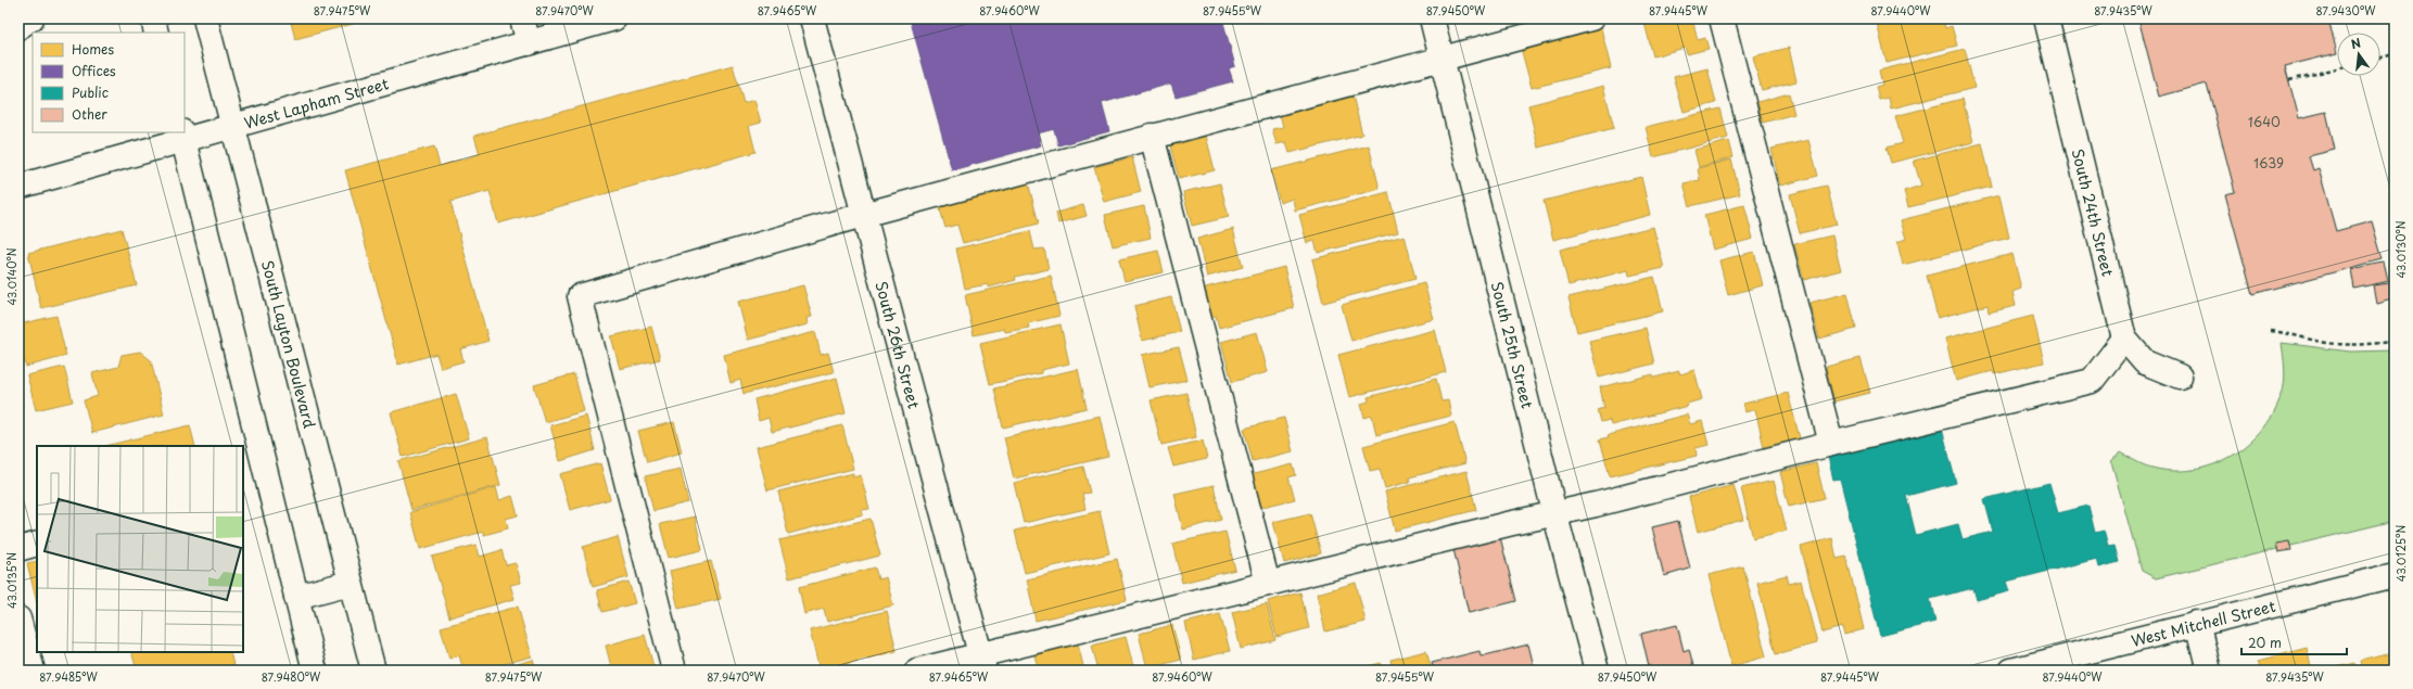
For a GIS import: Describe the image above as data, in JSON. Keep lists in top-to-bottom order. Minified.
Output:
{"streets":{"street":["West Lapham Street","South 24th Street","South Layton Boulevard","South 26th Street","South 25th Street","West Mitchell Street"]},"crossings":[["West Lapham Street","South Layton Boulevard"]],"house_numbers":["1640","1639"],"legend":["Homes","Offices","Public","Other"],"scale_bar":"20 m","north":"top","coordinates":["87.9475°W","87.9470°W","87.9465°W","87.9460°W","87.9455°W","87.9450°W","87.9445°W","87.9440°W","87.9435°W","87.9430°W","43.0130°N","43.0140°N","43.0125°N","43.0135°N","87.9485°W","87.9480°W"]}
